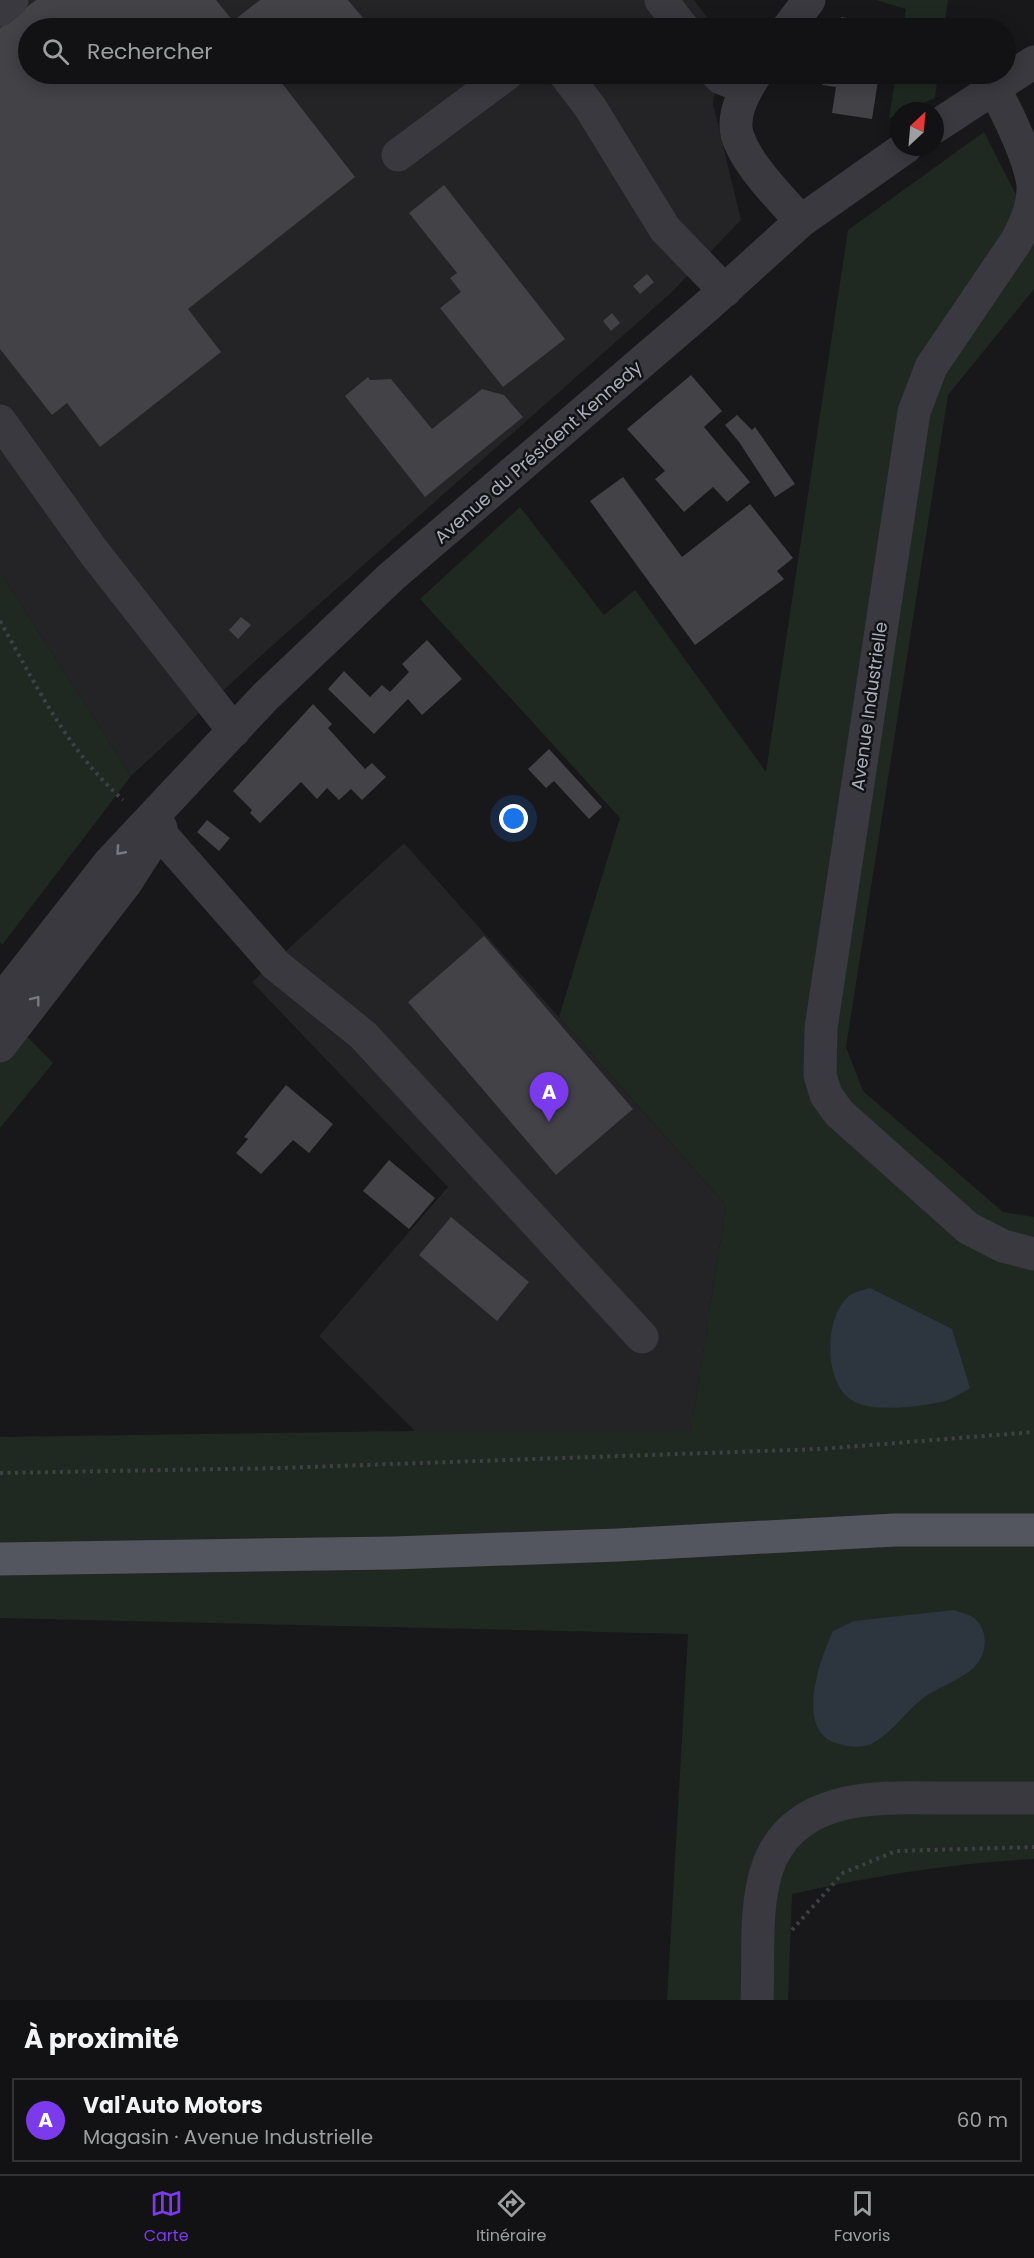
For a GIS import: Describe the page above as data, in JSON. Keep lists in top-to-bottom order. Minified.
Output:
{"streets":{"street":["Avenue du Président Kennedy","Avenue Industrielle"]},"north":"top right","page":{"search":"Rechercher","pins":"A","heading":"À proximité","list":[{"mark":"A","name":"Val'Auto Motors","note":"Magasin · Avenue Industrielle","value":"60 m"}],"nav":["Carte","Itinéraire","Favoris"]}}
